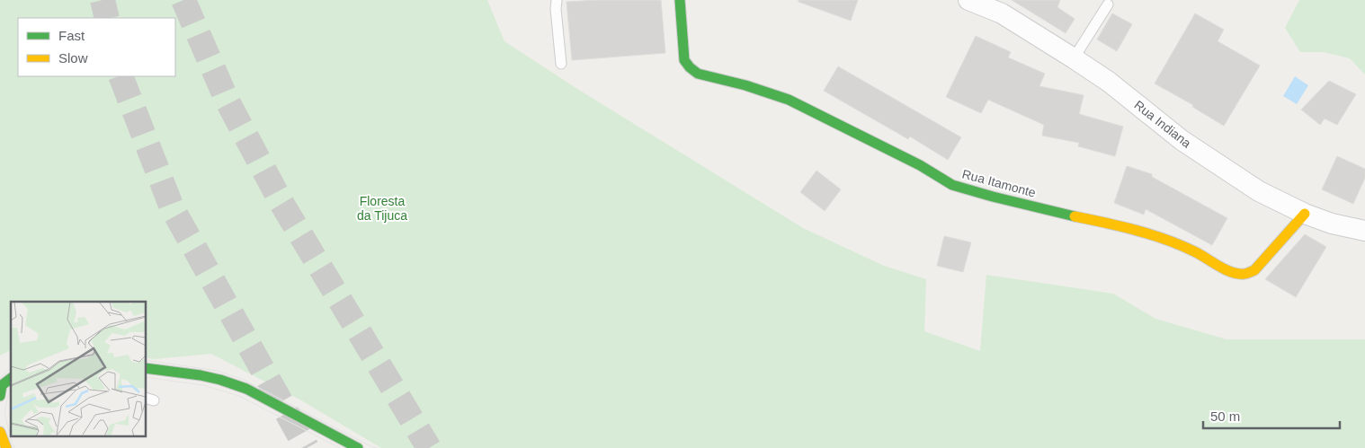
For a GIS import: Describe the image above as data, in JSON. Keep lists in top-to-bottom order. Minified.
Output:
{"streets":{"street":["Rua Indiana","Rua Itamonte"]},"crossings":[["Rua Indiana","Rua Itamonte"]],"parks":["Floresta da Tijuca"],"legend":["Fast","Slow"],"scale_bar":"50 m"}
